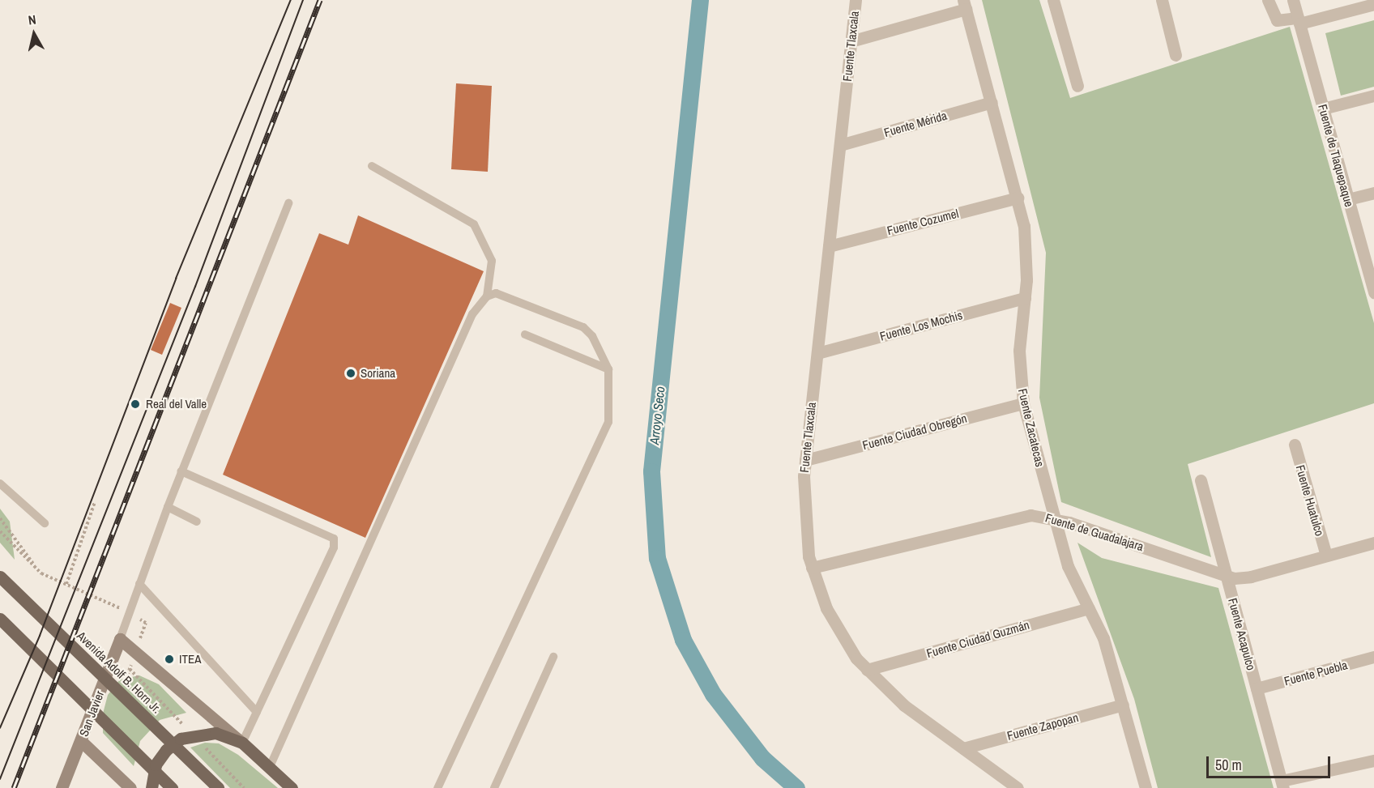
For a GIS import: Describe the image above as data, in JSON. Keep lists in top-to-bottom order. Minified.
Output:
{"streets":{"main road":["Avenida Adolf B. Horn Jr."],"street":["Fuente Tlaxcala","Fuente Mérida","Fuente de Tlaquepaque","Fuente Cozumel","Fuente Los Mochis","Fuente Zacatecas","Fuente Ciudad Obregón","Fuente Huatulco","Fuente de Guadalajara","Fuente Acapulco","Fuente Ciudad Guzmán","Fuente Puebla","San Javier","Fuente Zapopan"]},"crossings":[["Fuente Tlaxcala","Fuente Mérida"],["Fuente Tlaxcala","Fuente Cozumel"],["Fuente Tlaxcala","Fuente Los Mochis"],["Fuente Tlaxcala","Fuente Ciudad Obregón"],["Fuente Tlaxcala","Fuente de Guadalajara"],["Fuente Tlaxcala","Fuente Ciudad Guzmán"],["Fuente Tlaxcala","Fuente Zapopan"],["Fuente Mérida","Fuente Zacatecas"],["Fuente Cozumel","Fuente Zacatecas"],["Fuente Los Mochis","Fuente Zacatecas"],["Fuente Zacatecas","Fuente Ciudad Obregón"],["Fuente Zacatecas","Fuente de Guadalajara"],["Fuente Zacatecas","Fuente Ciudad Guzmán"],["Fuente Zacatecas","Fuente Zapopan"],["Fuente Huatulco","Fuente de Guadalajara"],["Fuente de Guadalajara","Fuente Acapulco"],["Fuente Acapulco","Fuente Puebla"]],"water":["Arroyo Seco"],"places":["Soriana","Real del Valle","ITEA"],"scale_bar":"50 m","north":"top"}
